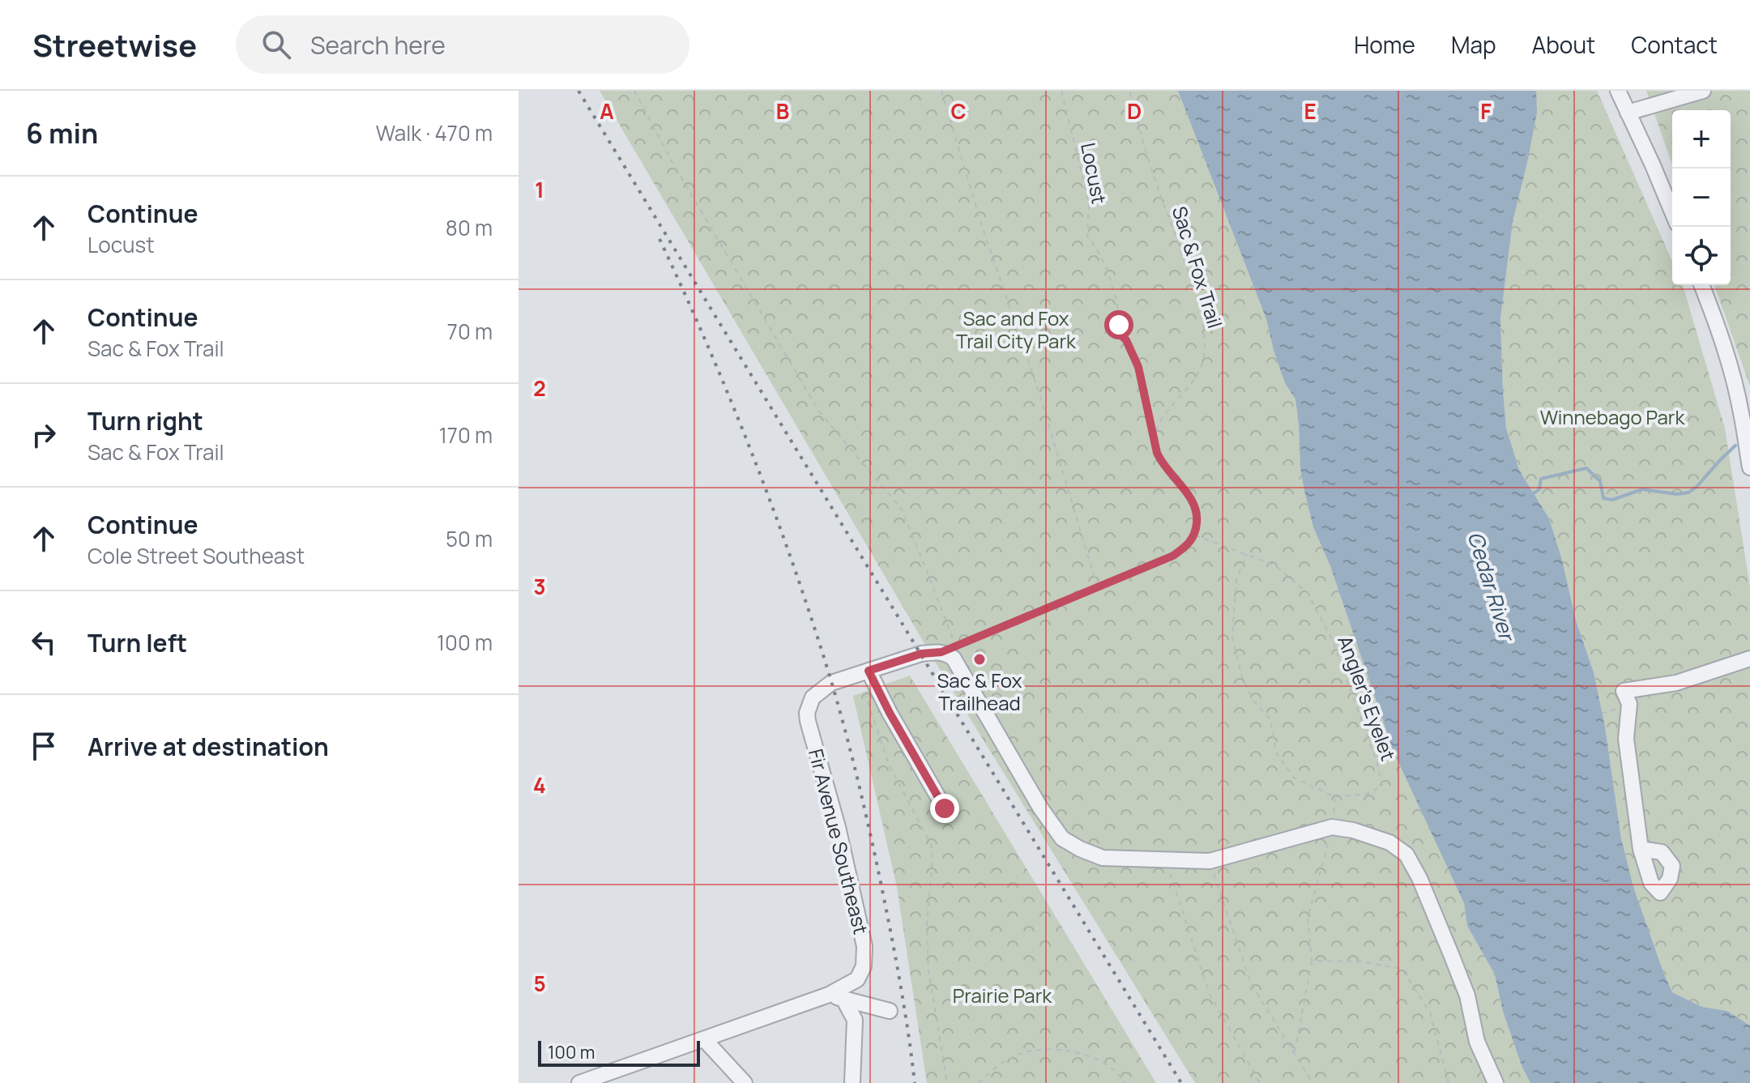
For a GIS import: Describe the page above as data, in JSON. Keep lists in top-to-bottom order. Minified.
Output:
{"streets":{"street":["Fir Avenue Southeast"],"path":["Locust","Sac & Fox Trail","Angler's Eyelet"]},"crossings":[["Locust","Sac & Fox Trail"]],"water":["Cedar River"],"parks":["Sac and Fox Trail City Park","Winnebago Park","Prairie Park"],"places":["Sac & Fox Trailhead"],"scale_bar":"100 m","page":{"header":"Streetwise","search":"Search here","nav":["Home","Map","About","Contact"],"heading":["6 min","Walk · 470 m"],"map_buttons":["+","−"],"list":[["Continue","Locust","80 m"],["Continue","Sac & Fox Trail","70 m"],["Turn right","Sac & Fox Trail","170 m"],["Continue","Cole Street Southeast","50 m"],["Turn left","100 m"],"Arrive at destination"],"scale":"100 m"},"grid":{"columns":["A","B","C","D","E","F"],"rows":["1","2","3","4","5"]}}
